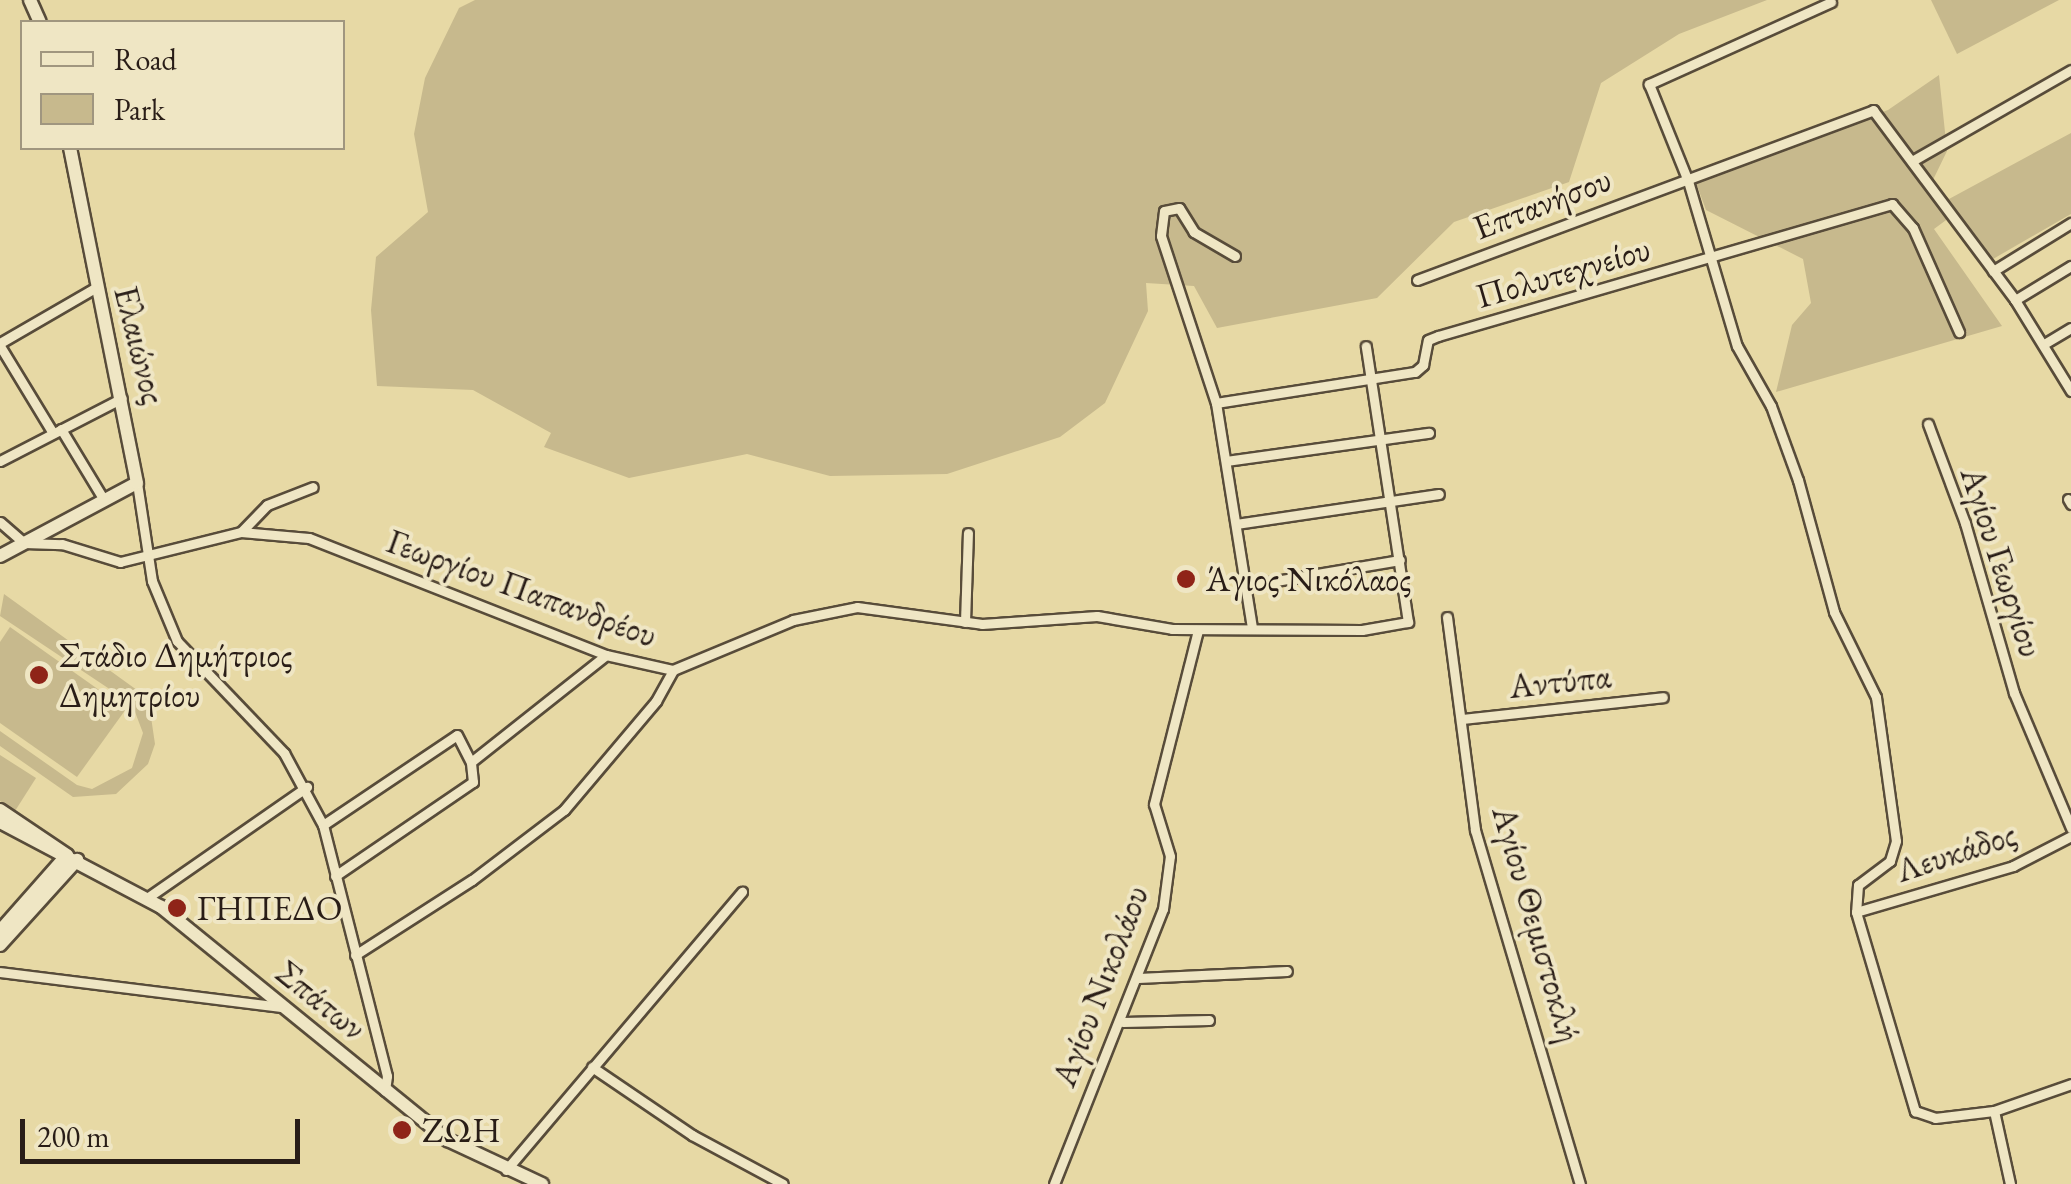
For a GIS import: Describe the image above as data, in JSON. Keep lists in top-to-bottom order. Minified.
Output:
{"streets":{"main road":["Ελαιώνος","Σπάτων"],"street":["Επτανήσου","Πολυτεχνείου","Αγίου Γεωργίου","Γεωργίου Παπανδρέου","Αντύπα","Λευκάδος","Αγίου Θεμιστοκλή","Αγίου Νικολάου"]},"crossings":[["Ελαιώνος","Γεωργίου Παπανδρέου"],["Ελαιώνος","Σπάτων"],["Γεωργίου Παπανδρέου","Αγίου Νικολάου"],["Αντύπα","Αγίου Θεμιστοκλή"]],"places":["Άγιος Νικόλαος","Στάδιο Δημήτριος Δημητρίου","ΓΗΠΕΔΟ","ΖΩΗ"],"legend":["Road","Park"],"scale_bar":"200 m"}
